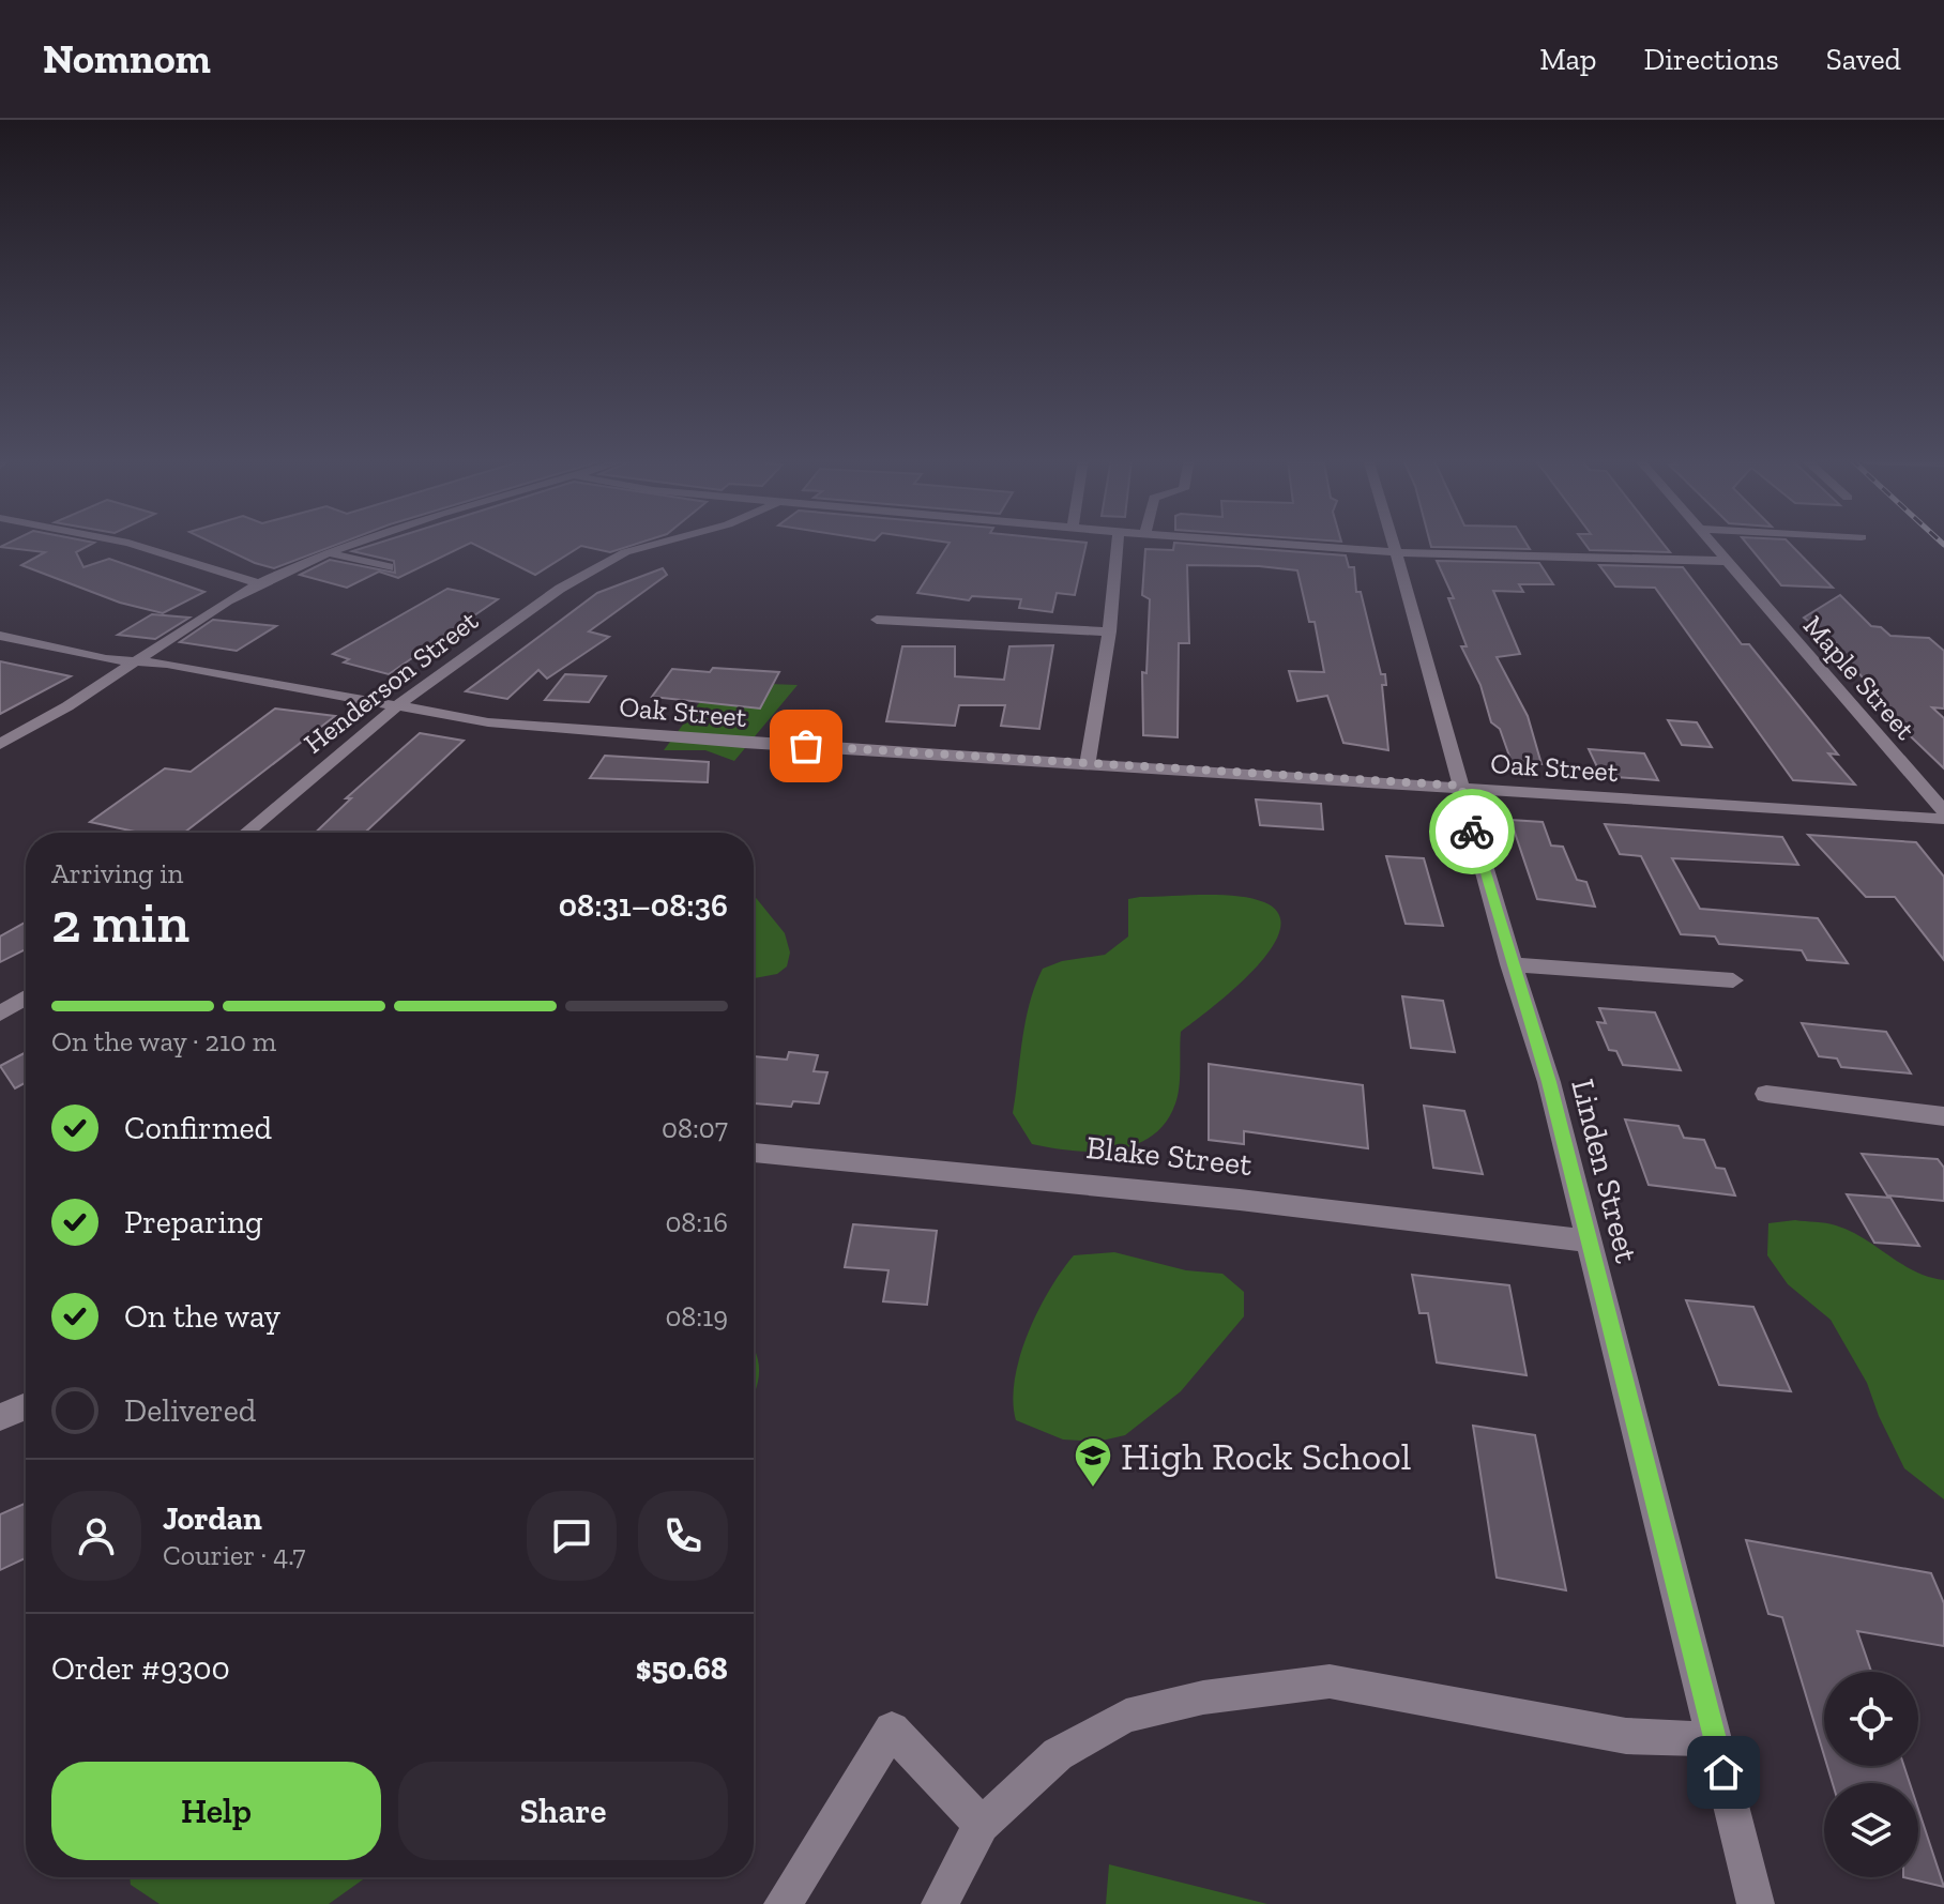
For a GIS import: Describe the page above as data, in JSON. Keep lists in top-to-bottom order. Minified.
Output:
{"streets":{"street":["Maple Street","Henderson Street","Oak Street","Blake Street","Linden Street"]},"crossings":[["Henderson Street","Oak Street"],["Oak Street","Linden Street"],["Blake Street","Linden Street"]],"places":{"school or university":["High Rock School"]},"page":{"header":"Nomnom","nav":["Map","Directions","Saved"],"heading":["2 min","Arriving in","08:31–08:36"],"panel":["Jordan","Courier · 4.7","Order #9300","$50.68"],"bar":"On the way · 210 m","list":[["Confirmed","08:07"],["Preparing","08:16"],["On the way","08:19"],"Delivered"],"buttons":["Help","Share"]}}
